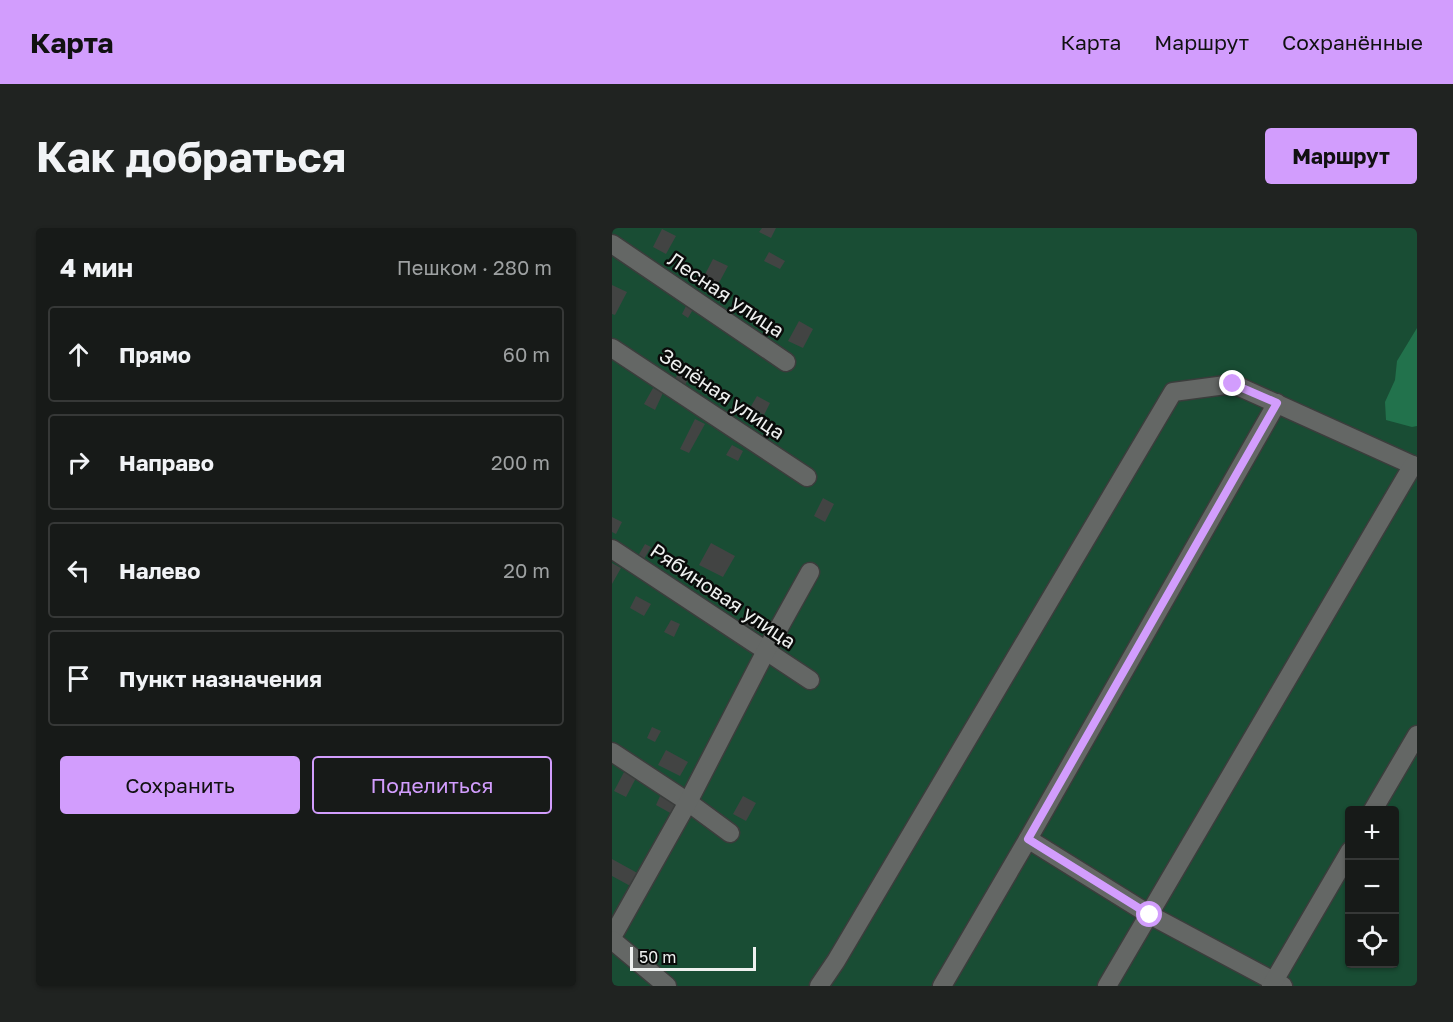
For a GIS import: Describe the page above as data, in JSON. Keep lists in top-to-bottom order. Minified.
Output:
{"streets":{"lane":["Лесная улица","Зелёная улица","Рябиновая улица"]},"scale_bar":"50 m","page":{"header":"Карта","nav":["Карта","Маршрут","Сохранённые"],"buttons":["Маршрут",["Сохранить","Поделиться"]],"title":"Как добраться","heading":["4 мин","Пешком · 280 m"],"list":[["Прямо","60 m"],["Направо","200 m"],["Налево","20 m"],"Пункт назначения"],"map_buttons":["+","−"],"scale":"50 m"}}
